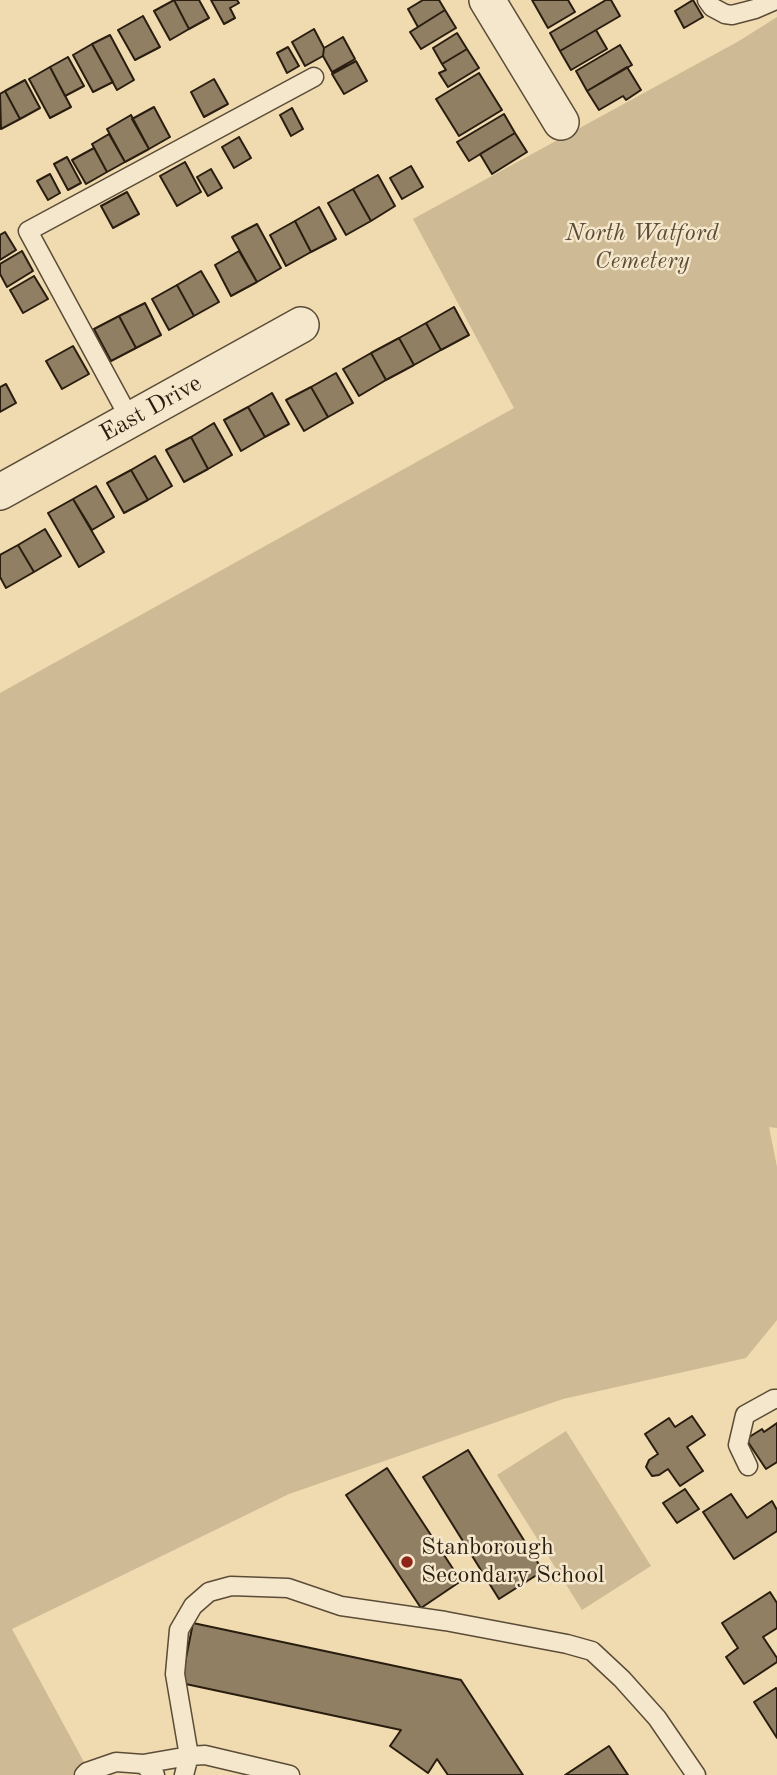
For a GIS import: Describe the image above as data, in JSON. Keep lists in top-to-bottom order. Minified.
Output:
{"streets":{"street":["East Drive"]},"parks":["North Watford Cemetery"],"places":["Stanborough Secondary School"]}
